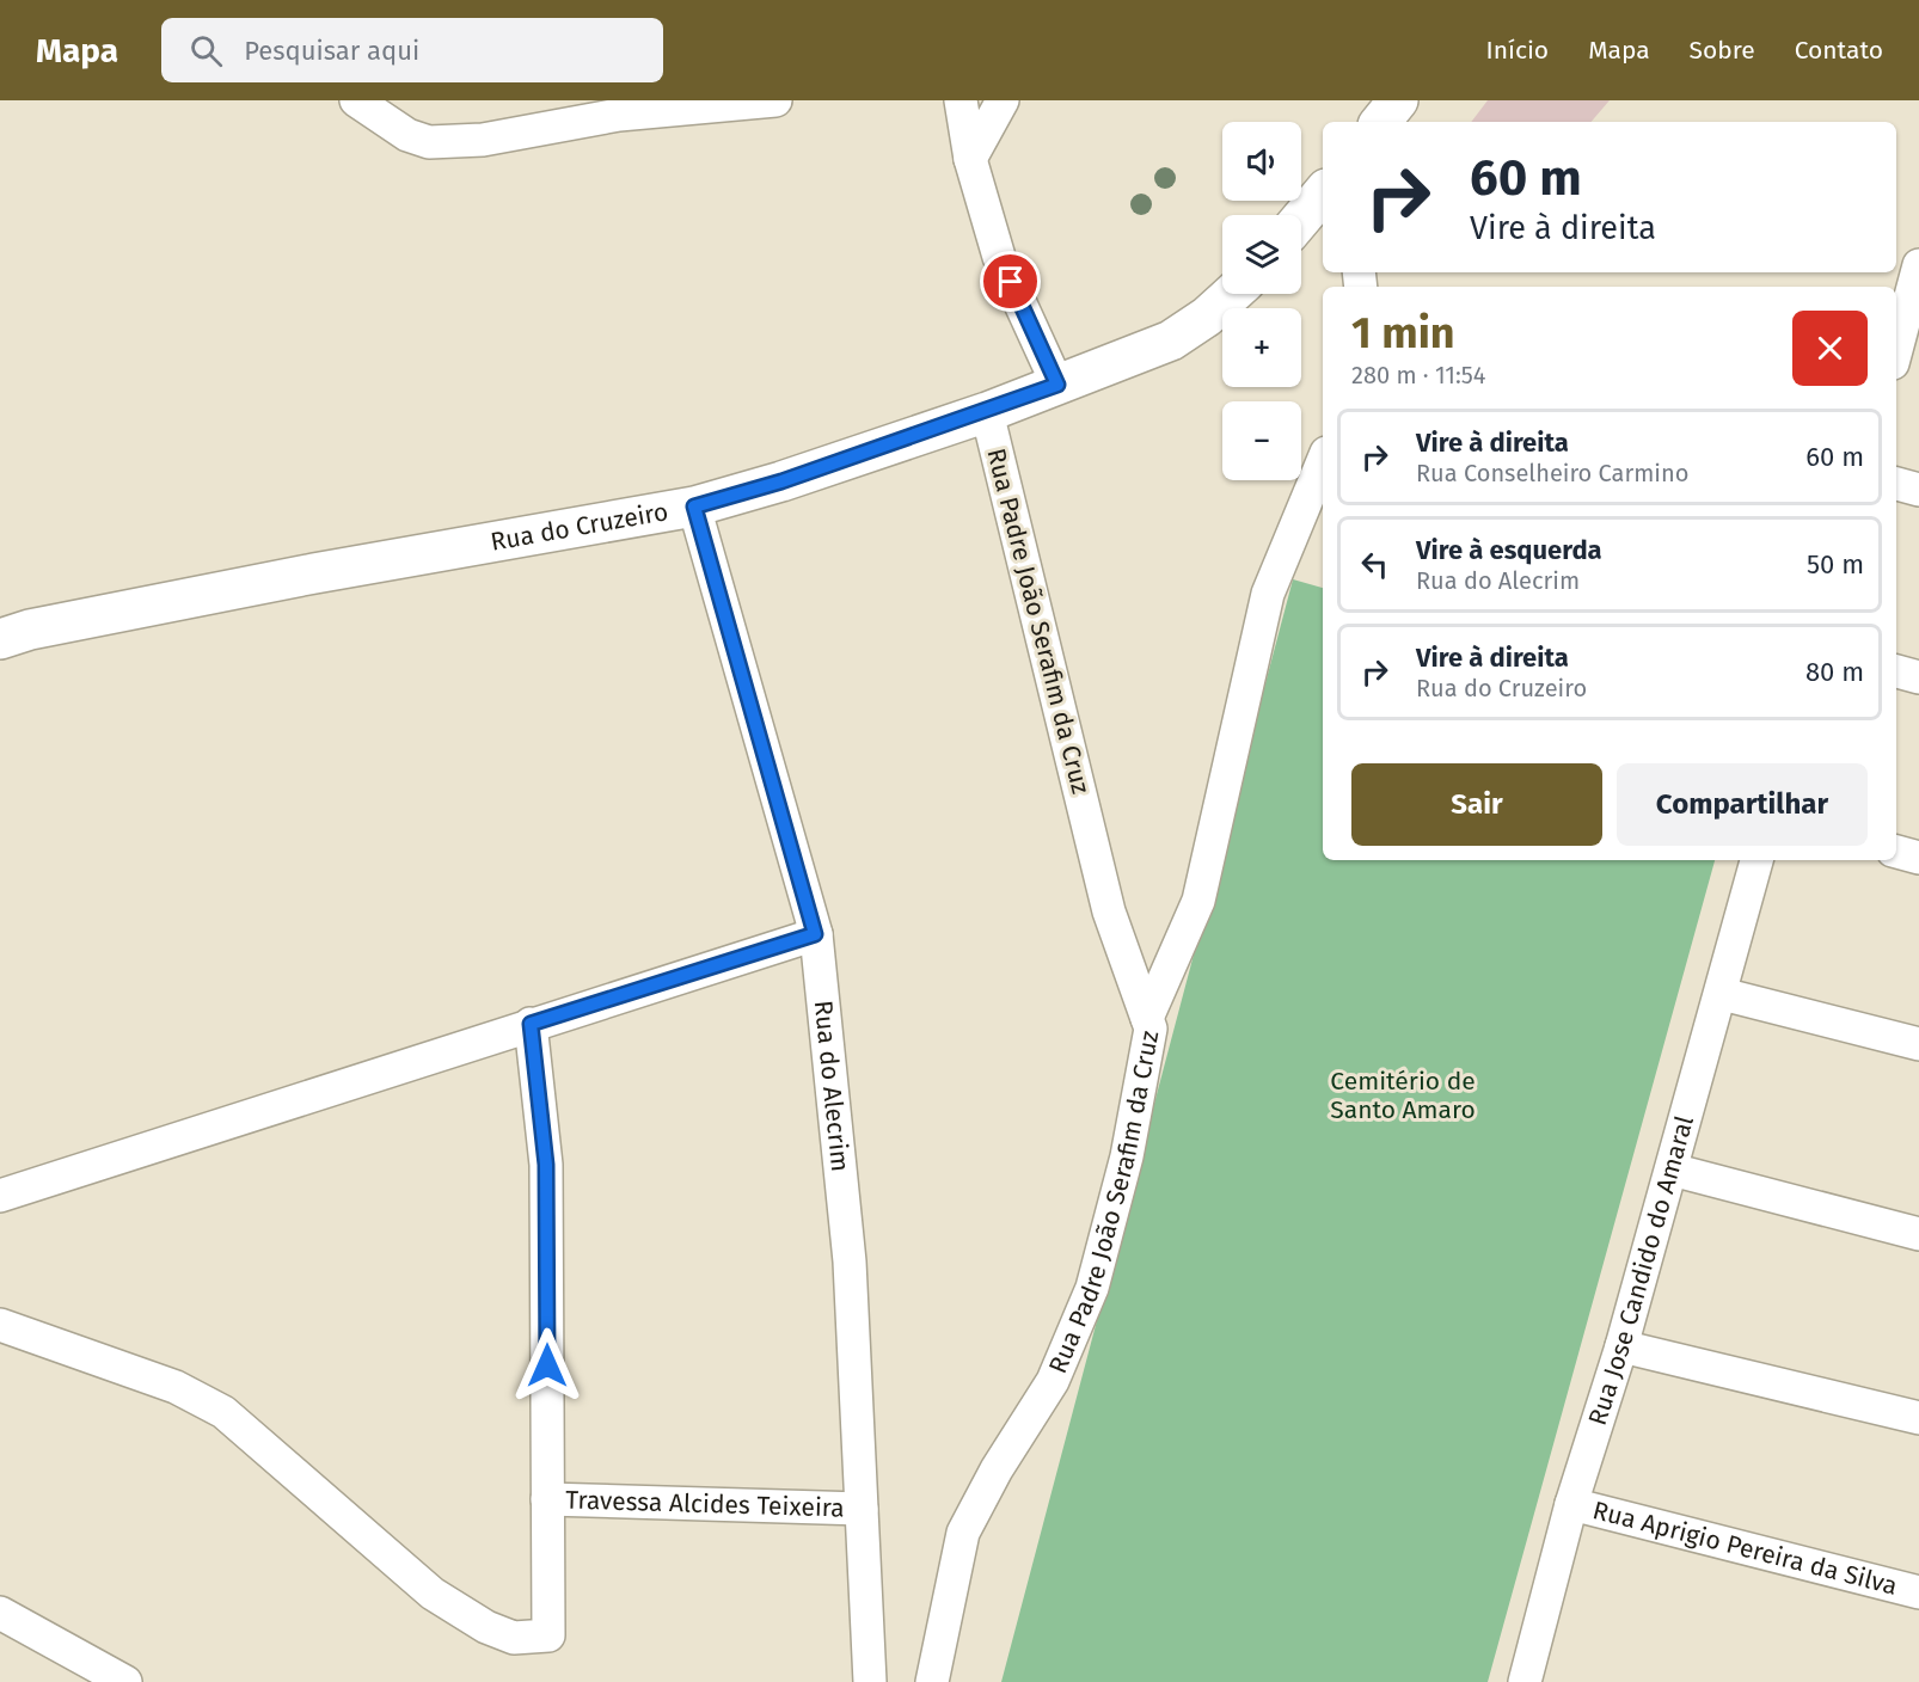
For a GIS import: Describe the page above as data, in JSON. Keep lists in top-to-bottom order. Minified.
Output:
{"streets":{"main road":["Rua do Cruzeiro"],"street":["Rua Padre João Serafim da Cruz","Rua do Alecrim","Rua Jose Candido do Amaral","Travessa Alcides Teixeira","Rua Aprigio Pereira da Silva"]},"crossings":[["Rua do Cruzeiro","Rua Padre João Serafim da Cruz"],["Rua do Cruzeiro","Rua do Alecrim"],["Rua do Alecrim","Travessa Alcides Teixeira"],["Rua Jose Candido do Amaral","Rua Aprigio Pereira da Silva"]],"parks":["Cemitério de Santo Amaro"],"page":{"header":"Mapa","search":"Pesquisar aqui","nav":["Início","Mapa","Sobre","Contato"],"map_buttons":["+","−"],"turn":["60 m","Vire à direita"],"heading":["1 min","280 m · 11:54"],"list":[{"name":"Vire à direita","note":"Rua Conselheiro Carmino","value":"60 m"},{"name":"Vire à esquerda","note":"Rua do Alecrim","value":"50 m"},{"name":"Vire à direita","note":"Rua do Cruzeiro","value":"80 m"}],"buttons":["Sair","Compartilhar"]}}
